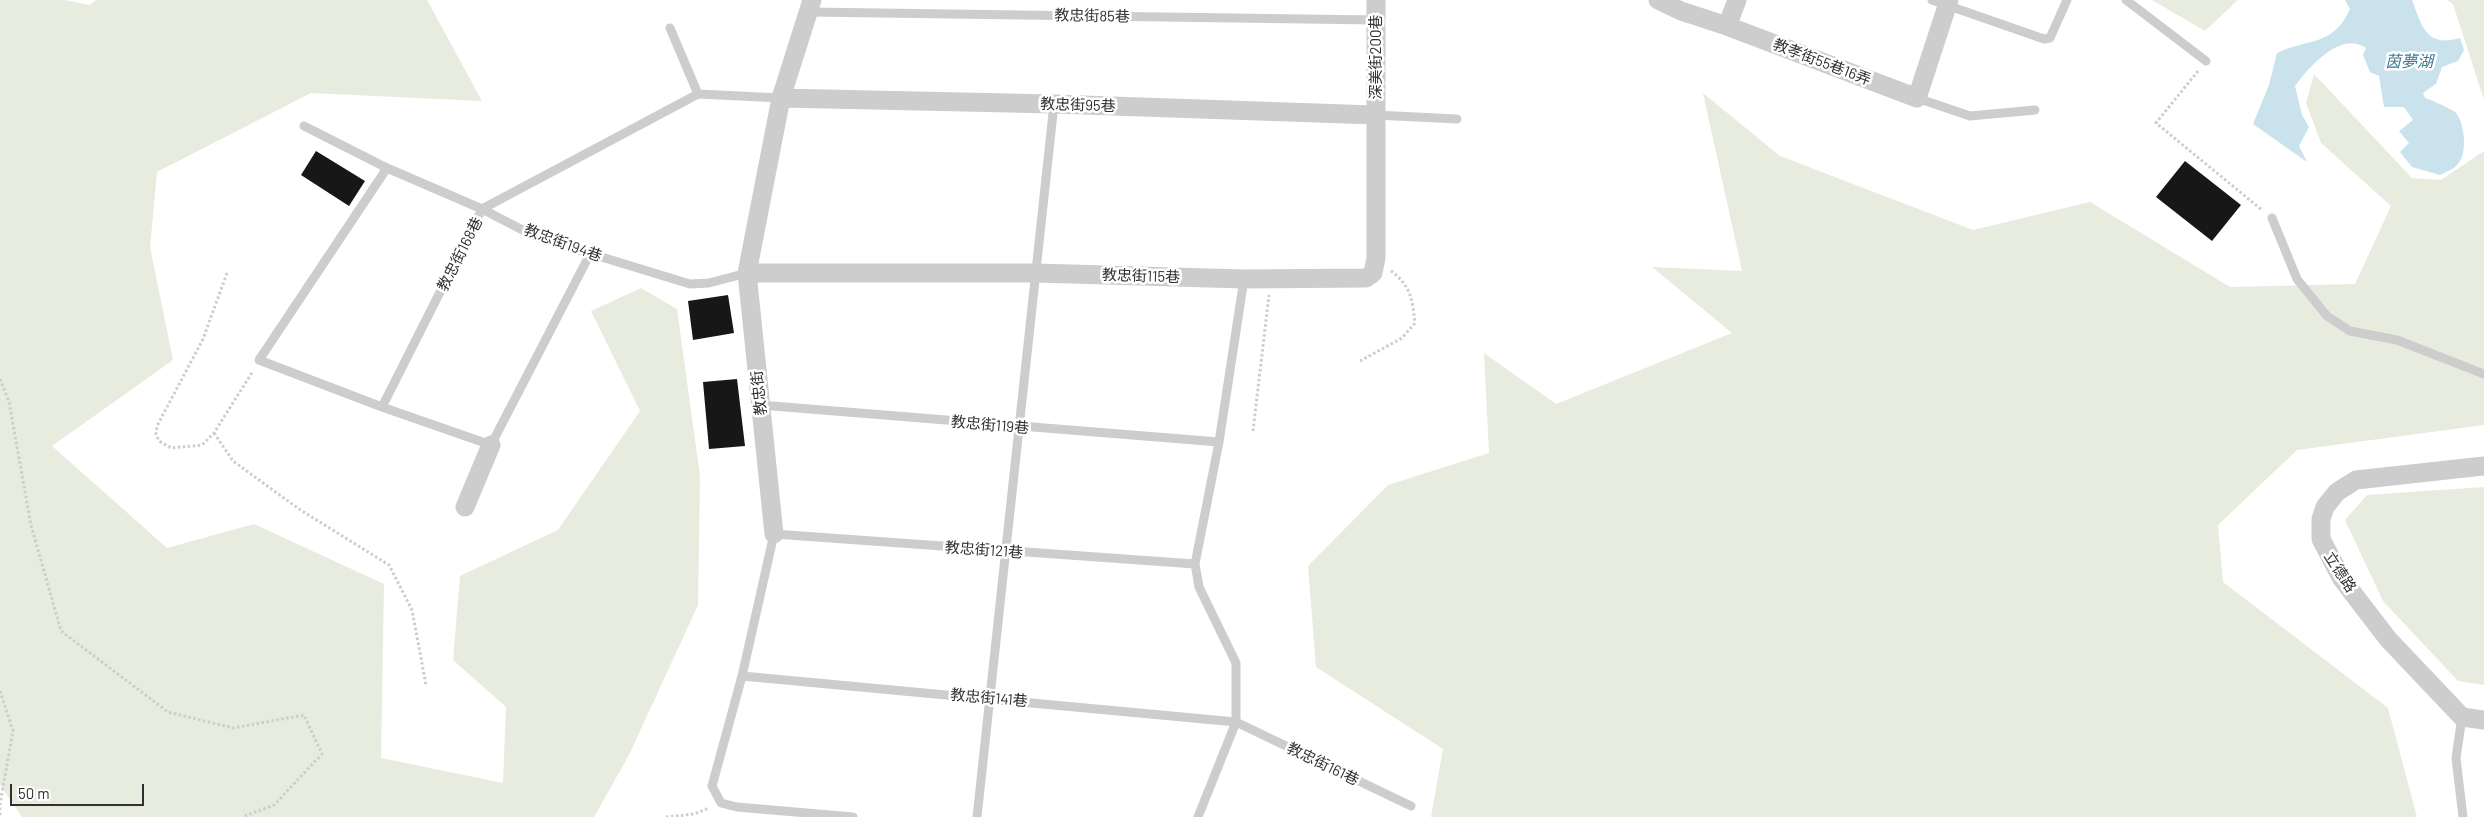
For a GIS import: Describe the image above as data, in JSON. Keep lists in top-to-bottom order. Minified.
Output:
{"streets":{"street":["深美街200巷","教孝街55巷16弄","教忠街95巷","教忠街115巷","教忠街","立德路"],"lane":["教忠街85巷","教忠街194巷","教忠街168巷","教忠街119巷","教忠街121巷","教忠街141巷","教忠街161巷"]},"crossings":[["教忠街85巷","深美街200巷"],["教忠街85巷","教忠街"],["深美街200巷","教忠街95巷"],["深美街200巷","教忠街115巷"],["教忠街95巷","教忠街115巷"],["教忠街95巷","教忠街"],["教忠街194巷","教忠街168巷"],["教忠街194巷","教忠街115巷"],["教忠街194巷","教忠街"],["教忠街115巷","教忠街"],["教忠街","教忠街119巷"],["教忠街","教忠街121巷"],["教忠街","教忠街141巷"],["教忠街141巷","教忠街161巷"]],"water":["茵夢湖"],"scale_bar":"50 m"}
